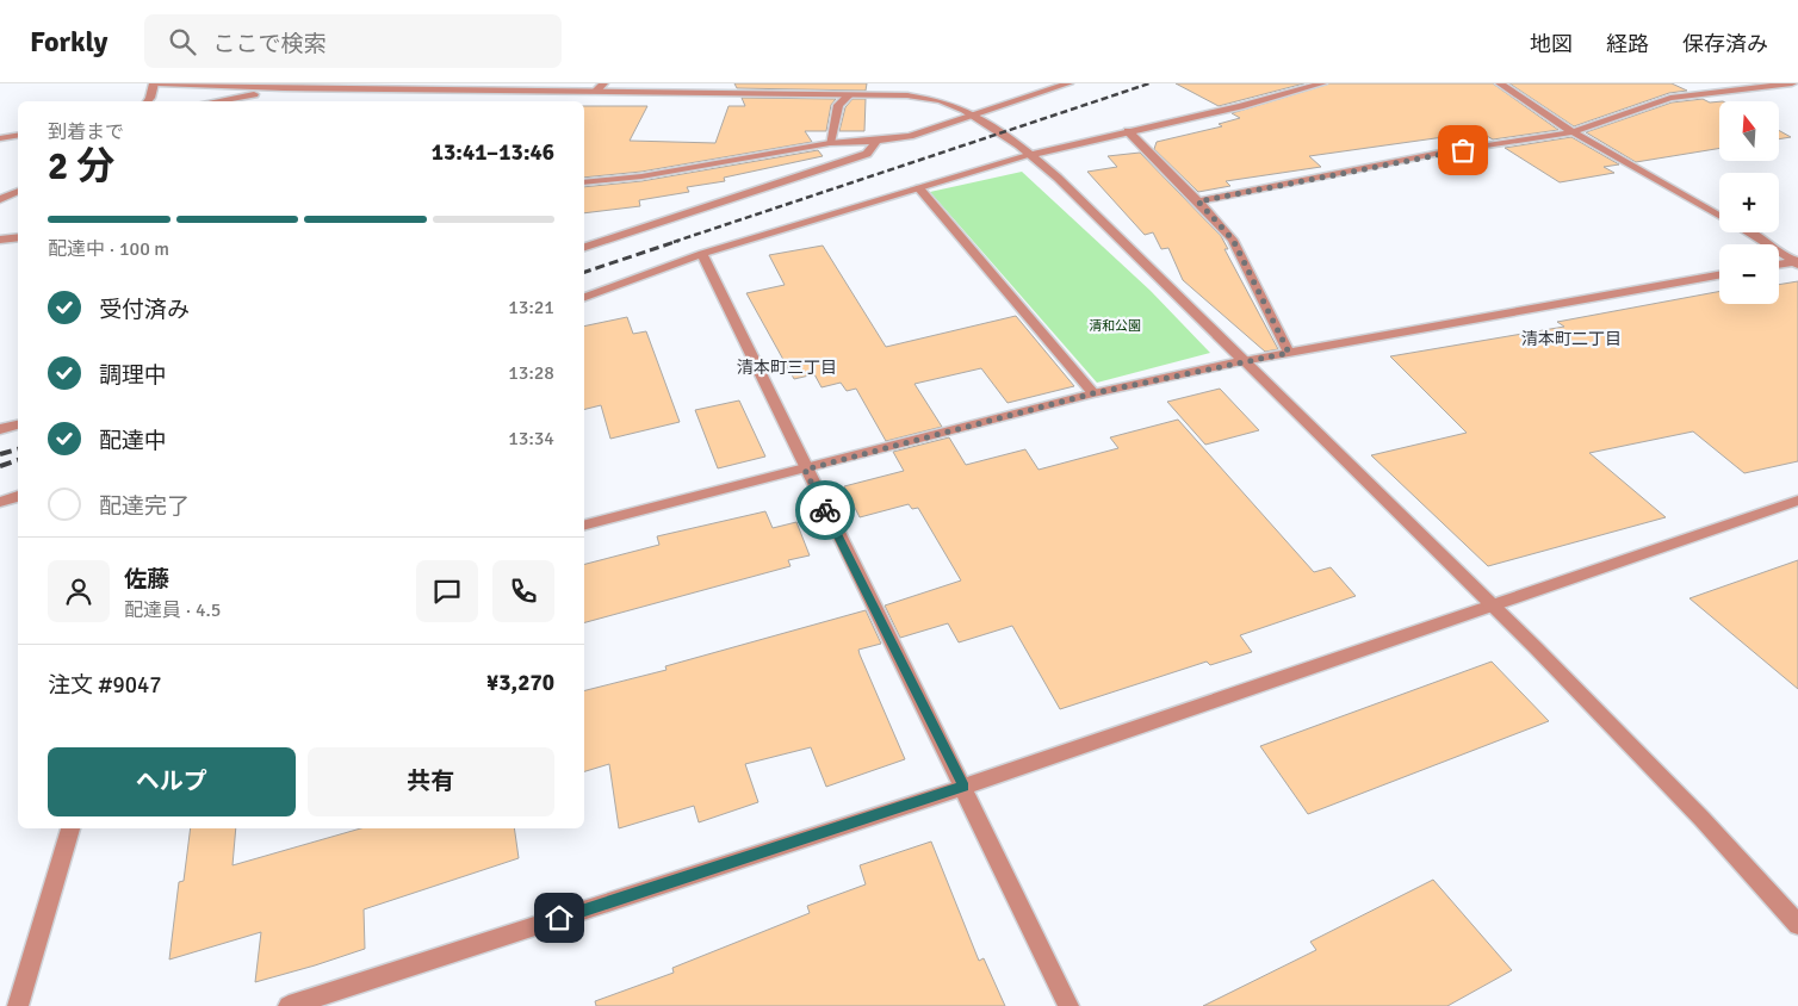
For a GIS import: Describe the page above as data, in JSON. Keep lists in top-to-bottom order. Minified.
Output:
{"districts":["清本町二丁目","清本町三丁目"],"parks":["清和公園"],"north":"top","page":{"header":"Forkly","search":"ここで検索","nav":["地図","経路","保存済み"],"map_buttons":["+","−"],"heading":["2 分","到着まで","13:41–13:46"],"panel":["佐藤","配達員 · 4.5","注文 #9047","¥3,270"],"bar":"配達中 · 100 m","list":[["受付済み","13:21"],["調理中","13:28"],["配達中","13:34"],"配達完了"],"buttons":["ヘルプ","共有"]}}
